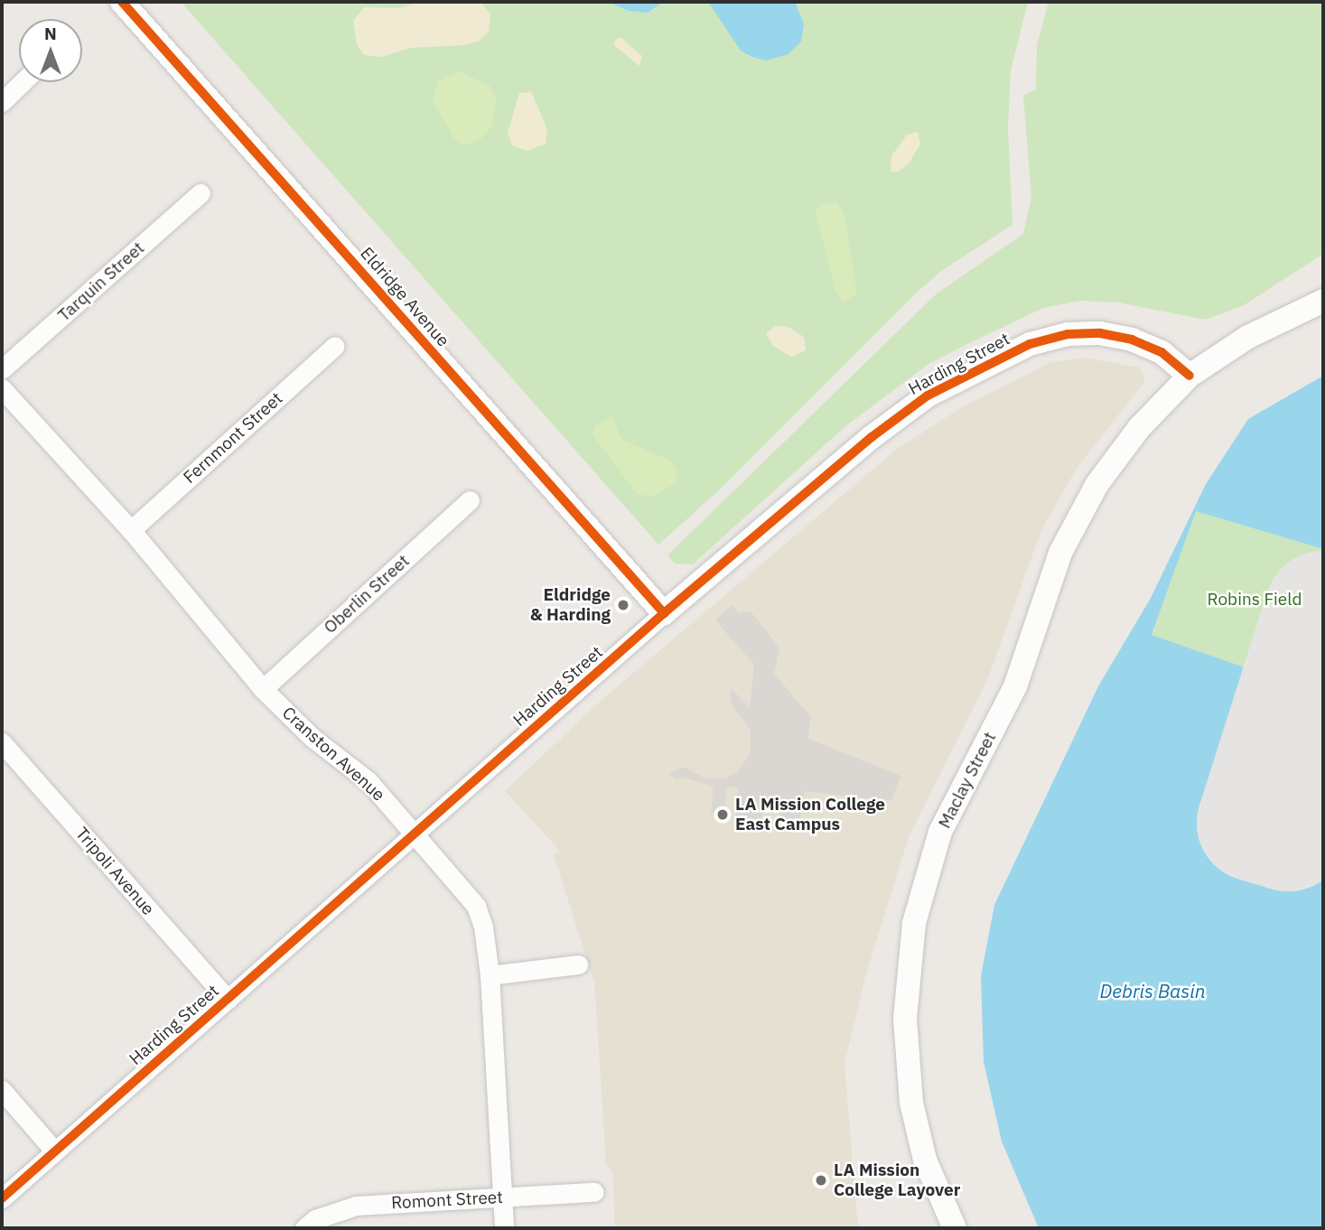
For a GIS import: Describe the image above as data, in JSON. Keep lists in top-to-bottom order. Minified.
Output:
{"streets":{"street":["Tarquin Street","Eldridge Avenue","Harding Street","Fernmont Street","Oberlin Street","Cranston Avenue","Maclay Street","Tripoli Avenue","Romont Street"]},"crossings":[["Eldridge Avenue","Harding Street"],["Harding Street","Cranston Avenue"],["Harding Street","Maclay Street"],["Harding Street","Tripoli Avenue"],["Fernmont Street","Cranston Avenue"],["Oberlin Street","Cranston Avenue"],["Cranston Avenue","Romont Street"]],"water":["Debris Basin"],"parks":["Robins Field"],"places":["Eldridge & Harding","LA Mission College East Campus","LA Mission College Layover"],"north":"top"}
